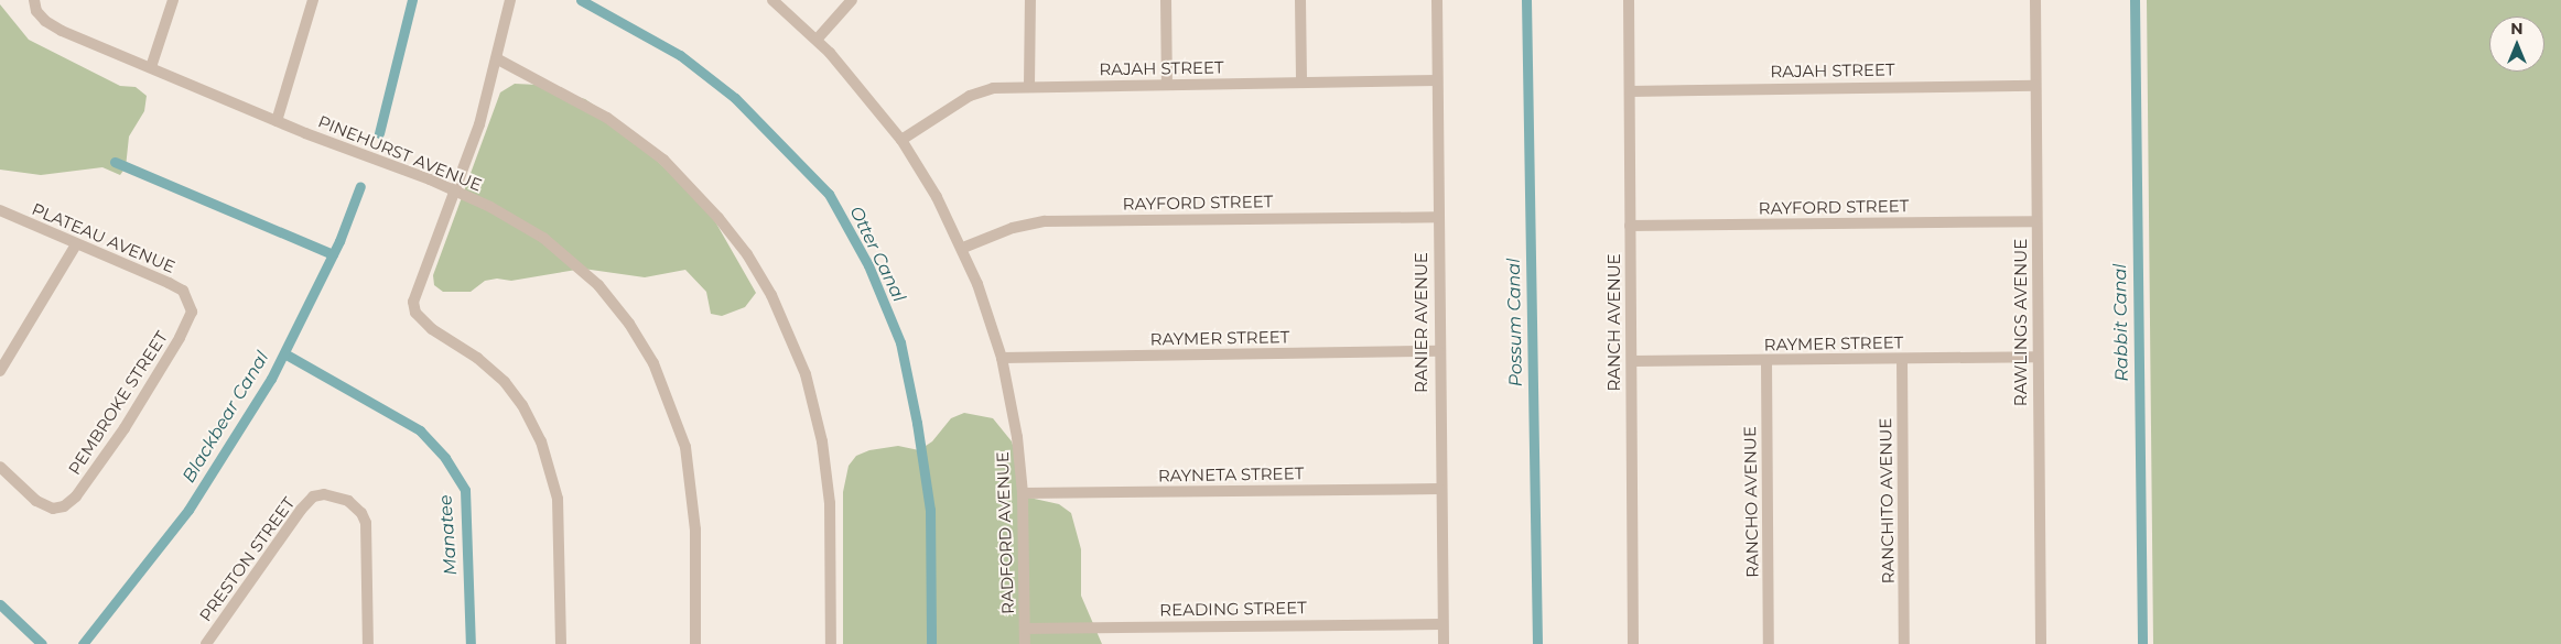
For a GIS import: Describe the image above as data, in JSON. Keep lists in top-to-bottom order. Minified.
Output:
{"streets":{"street":["RAJAH STREET","PINEHURST AVENUE","RAYFORD STREET","PLATEAU AVENUE","RANIER AVENUE","RANCH AVENUE","RAWLINGS AVENUE","RAYMER STREET","PEMBROKE STREET","RAYNETA STREET","RANCHITO AVENUE","RANCHO AVENUE","RADFORD AVENUE","PRESTON STREET","READING STREET"]},"crossings":[["RAJAH STREET","RANIER AVENUE"],["RAJAH STREET","RANCH AVENUE"],["RAJAH STREET","RAWLINGS AVENUE"],["RAJAH STREET","RADFORD AVENUE"],["RAYFORD STREET","RANIER AVENUE"],["RAYFORD STREET","RANCH AVENUE"],["RAYFORD STREET","RAWLINGS AVENUE"],["RAYFORD STREET","RADFORD AVENUE"],["PLATEAU AVENUE","PEMBROKE STREET"],["RANIER AVENUE","RAYMER STREET"],["RANIER AVENUE","RAYNETA STREET"],["RANIER AVENUE","READING STREET"],["RANCH AVENUE","RAYMER STREET"],["RAWLINGS AVENUE","RAYMER STREET"],["RAYMER STREET","RANCHITO AVENUE"],["RAYMER STREET","RANCHO AVENUE"],["RAYMER STREET","RADFORD AVENUE"],["RAYNETA STREET","RADFORD AVENUE"],["RADFORD AVENUE","READING STREET"]],"water":["Otter Canal","Possum Canal","Rabbit Canal","Blackbear Canal","Manatee"],"north":"top"}
